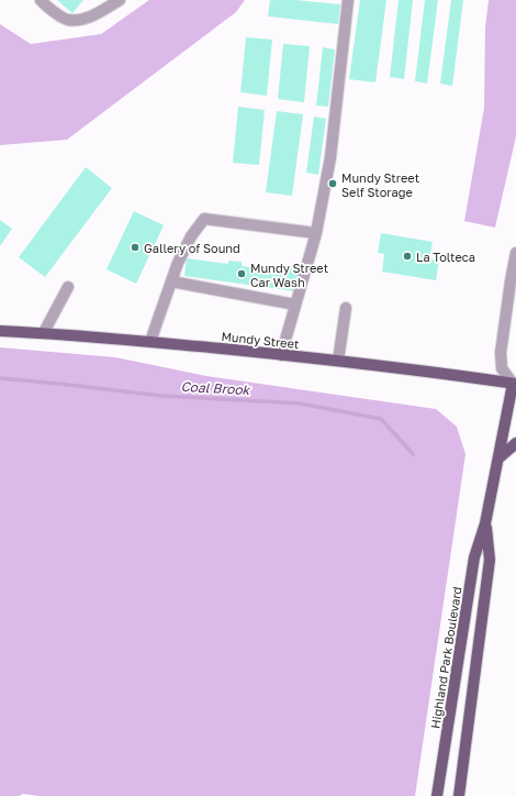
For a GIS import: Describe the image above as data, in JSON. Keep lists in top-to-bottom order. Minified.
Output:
{"streets":{"main road":["Mundy Street","Highland Park Boulevard"]},"crossings":[["Mundy Street","Highland Park Boulevard"]],"water":["Coal Brook"],"places":["Mundy Street Self Storage","Gallery of Sound","La Tolteca","Mundy Street Car Wash"]}
